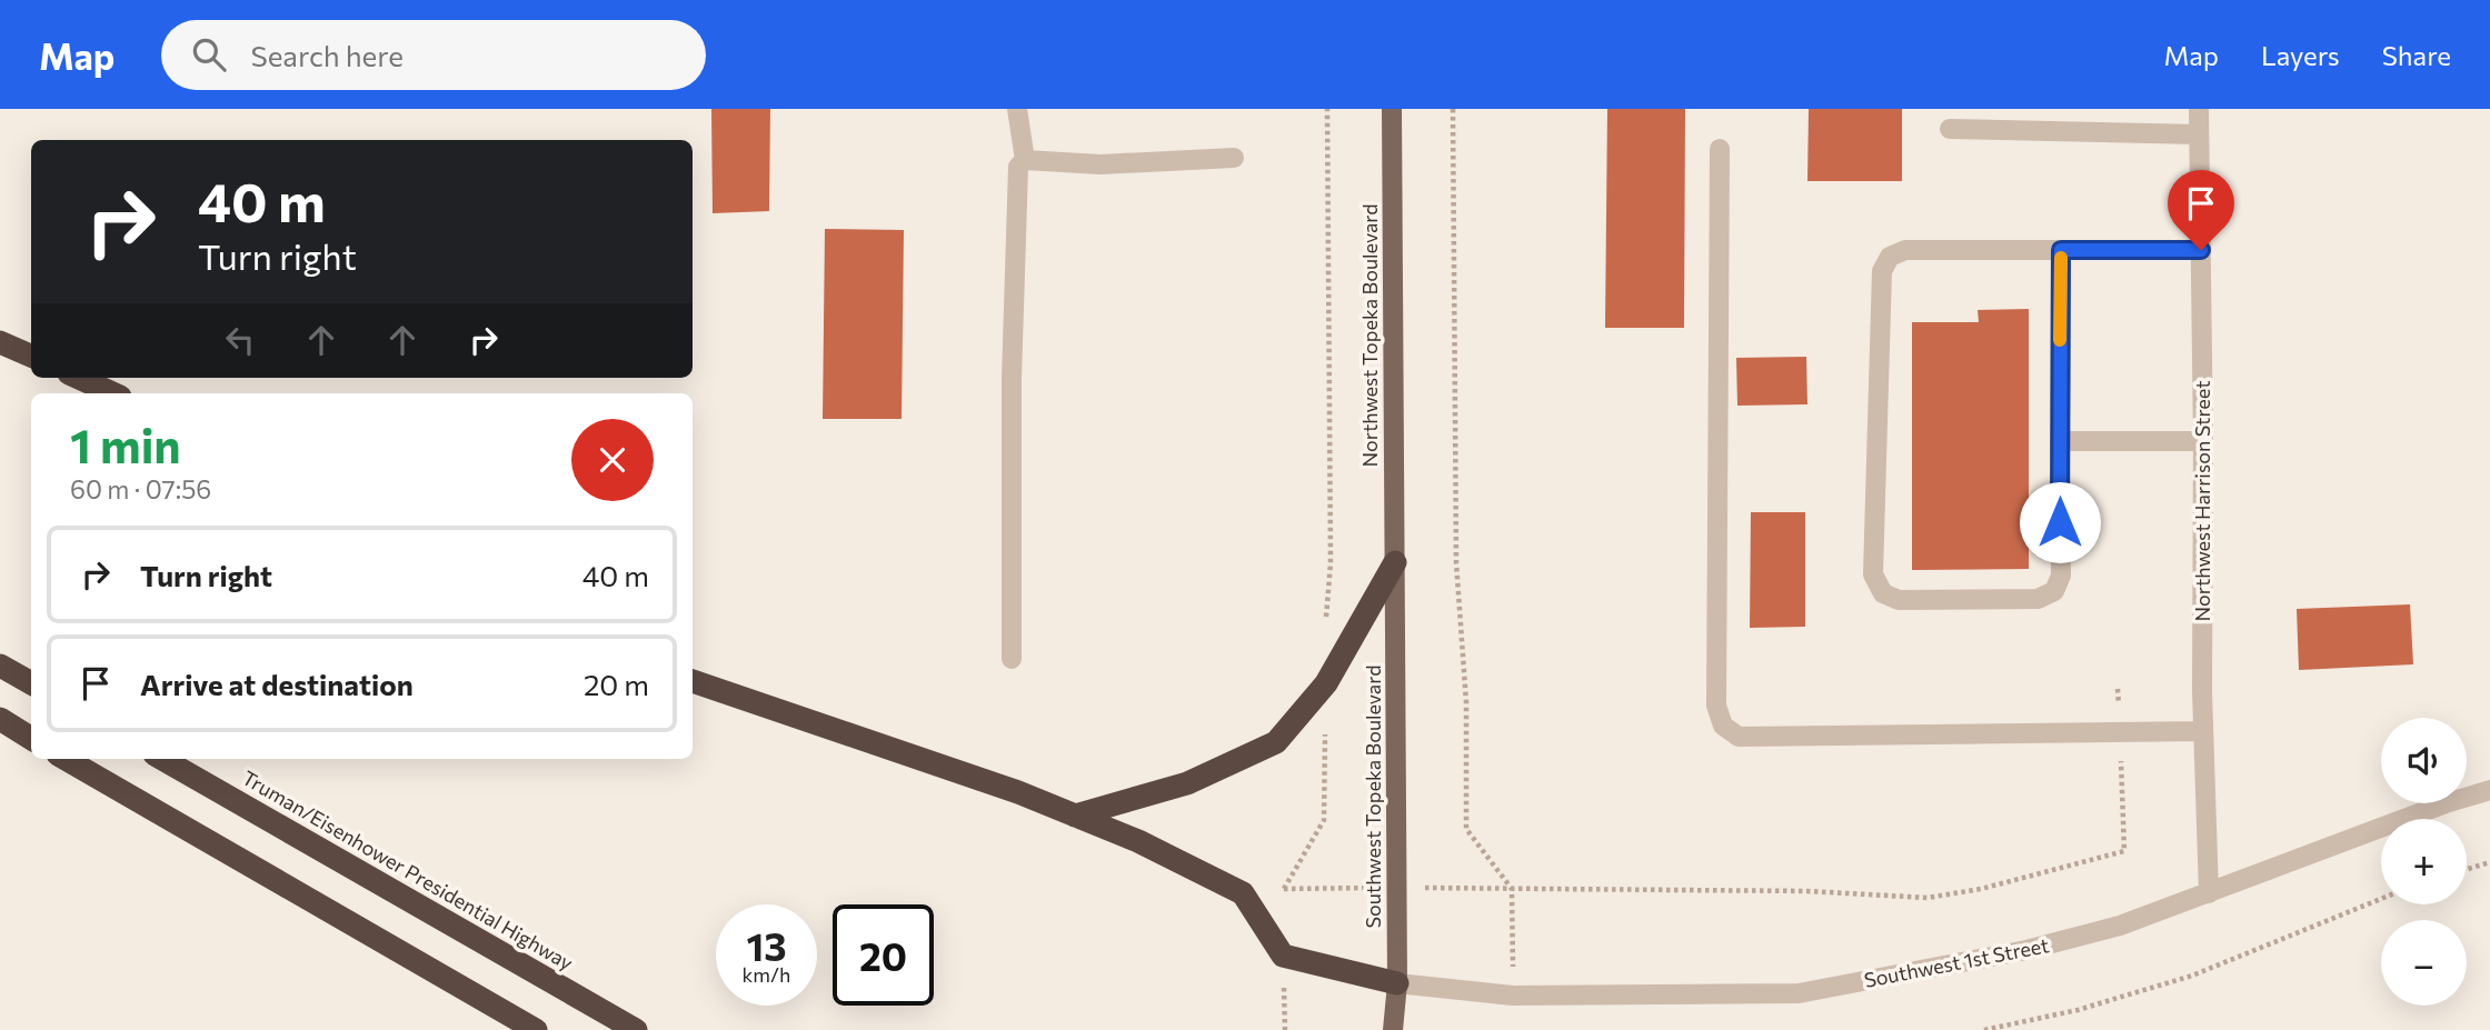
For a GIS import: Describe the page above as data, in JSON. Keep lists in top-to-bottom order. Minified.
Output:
{"streets":{"highway":["Truman/Eisenhower Presidential Highway"],"main road":["Northwest Topeka Boulevard","Southwest Topeka Boulevard"],"street":["Northwest Harrison Street","Southwest 1st Street"]},"crossings":[["Northwest Topeka Boulevard","Southwest Topeka Boulevard"],["Northwest Harrison Street","Southwest 1st Street"],["Southwest Topeka Boulevard","Southwest 1st Street"]],"page":{"header":"Map","search":"Search here","nav":["Map","Layers","Share"],"turn":["40 m","Turn right"],"heading":["1 min","60 m · 07:56"],"list":[{"name":"Turn right","value":"40 m"},{"name":"Arrive at destination","value":"20 m"}],"map_buttons":["+","−"],"speed":"13 km/h","limit":"20"}}
